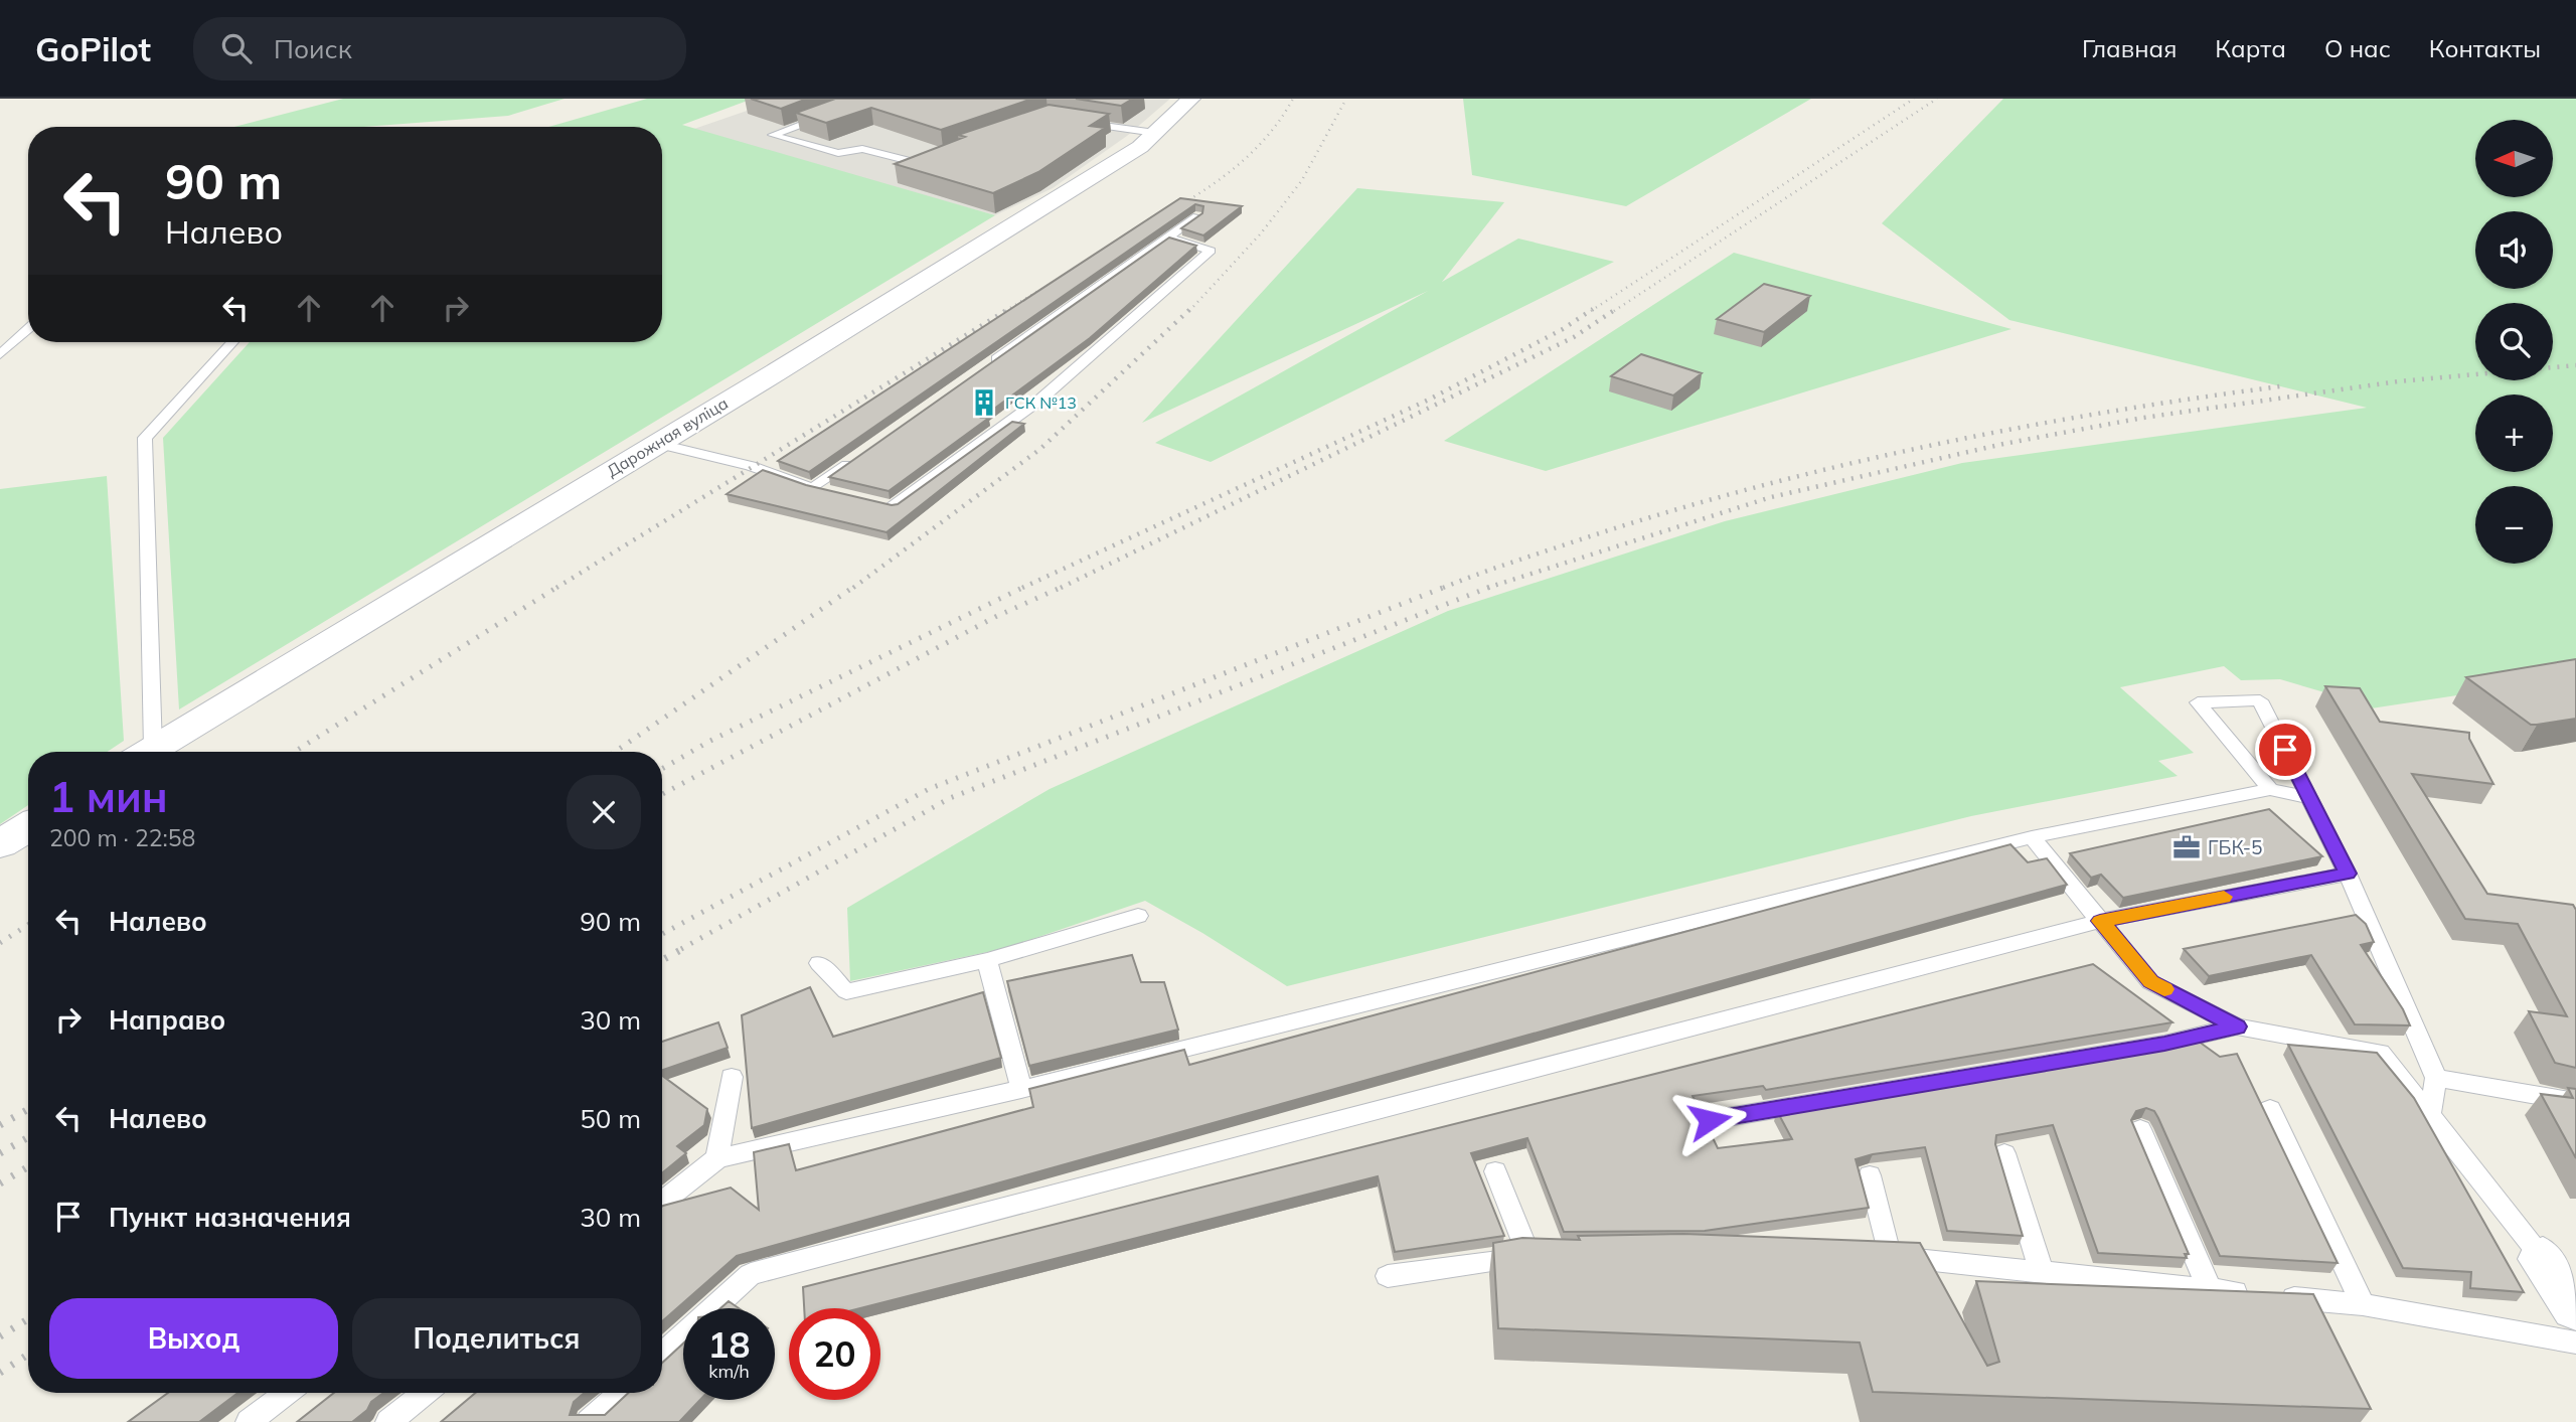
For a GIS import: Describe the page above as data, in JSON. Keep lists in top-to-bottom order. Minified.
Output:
{"streets":{"street":["Дарожная вуліца"]},"places":{"building":["ГСК №13"],"office":["ГБК-5"]},"north":"left","page":{"header":"GoPilot","search":"Поиск","nav":["Главная","Карта","О нас","Контакты"],"map_buttons":["+","−"],"turn":["90 m","Налево"],"heading":["1 мин","200 m · 22:58"],"list":[{"name":"Налево","value":"90 m"},{"name":"Направо","value":"30 m"},{"name":"Налево","value":"50 m"},{"name":"Пункт назначения","value":"30 m"}],"buttons":["Выход","Поделиться"],"speed":"18 km/h","limit":"20"}}
